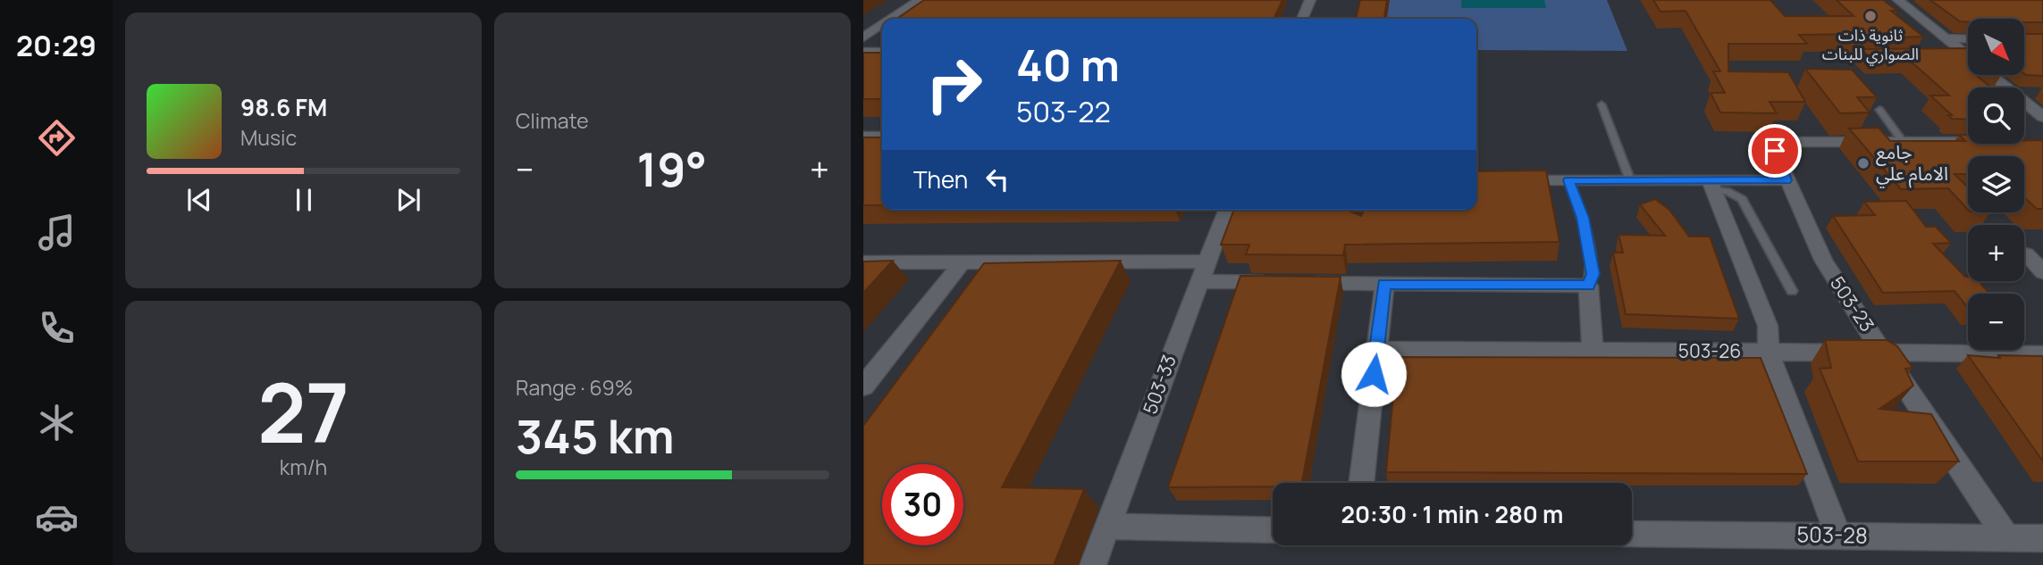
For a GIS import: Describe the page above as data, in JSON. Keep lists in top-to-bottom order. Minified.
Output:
{"streets":{"street":["503-23","503-26","503-33","503-28"]},"crossings":[["503-23","503-26"],["503-23","503-28"]],"places":["ثانوية ذات الصواري للبنات","جامع الامام علي"],"north":"bottom right","page":{"tabs":"20:29","tile":["Climate",["27","km/h"],["Range · 69%","345 km"]],"map_buttons":["+","−"],"turn":["40 m","503-22"],"song":["98.6 FM","Music"],"heat":["−","19°","+"],"then":"Then","limit":"30","trip":"20:30 · 1 min · 280 m"}}
